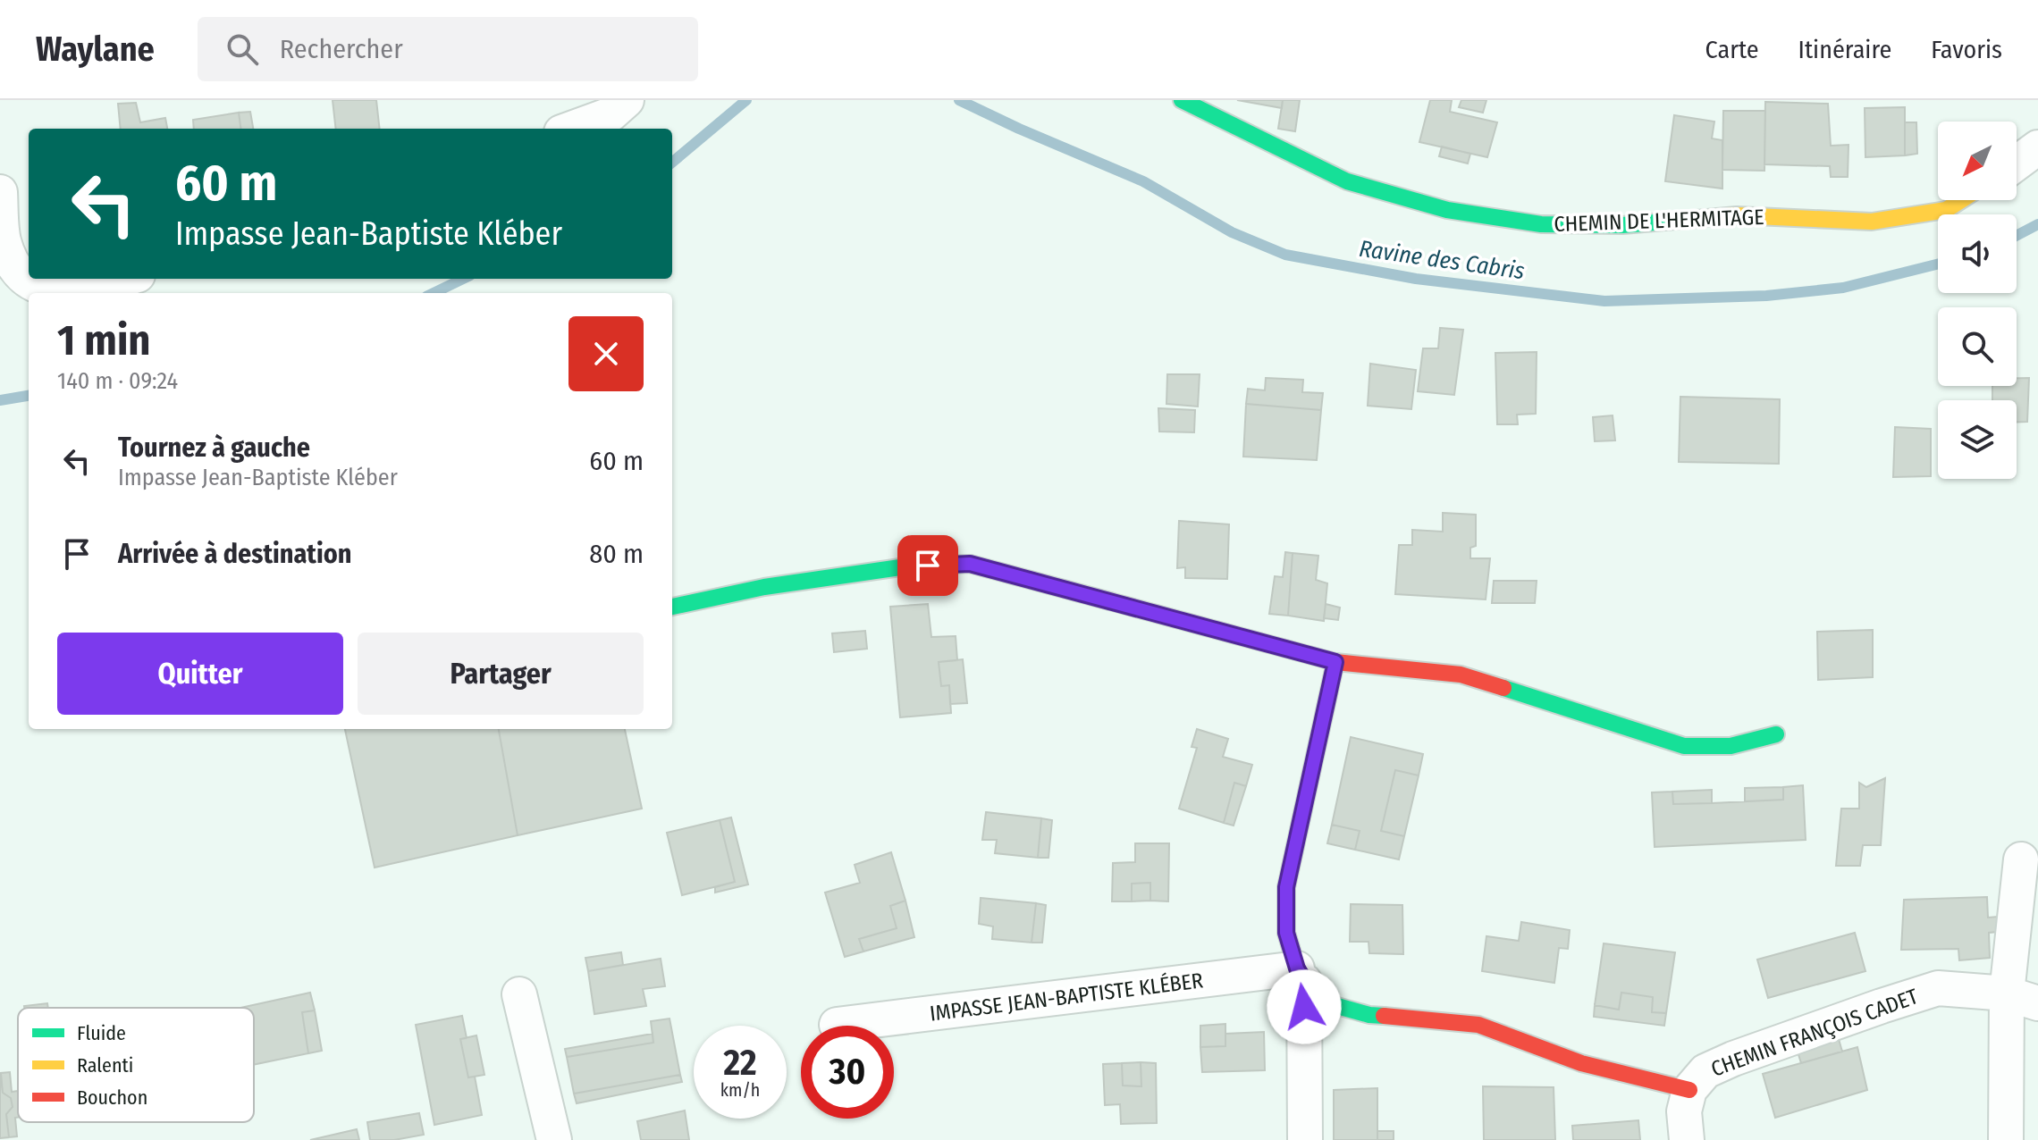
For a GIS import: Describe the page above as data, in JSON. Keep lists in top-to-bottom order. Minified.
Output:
{"streets":{"street":["CHEMIN DE L'HERMITAGE","IMPASSE JEAN-BAPTISTE KLÉBER","CHEMIN FRANÇOIS CADET"]},"water":["Ravine des Cabris"],"legend":["Fluide","Ralenti","Bouchon"],"north":"bottom left","page":{"header":"Waylane","search":"Rechercher","nav":["Carte","Itinéraire","Favoris"],"turn":["60 m","Impasse Jean-Baptiste Kléber"],"heading":["1 min","140 m · 09:24"],"list":[{"name":"Tournez à gauche","note":"Impasse Jean-Baptiste Kléber","value":"60 m"},{"name":"Arrivée à destination","value":"80 m"}],"buttons":["Quitter","Partager"],"speed":"22 km/h","limit":"30"}}
